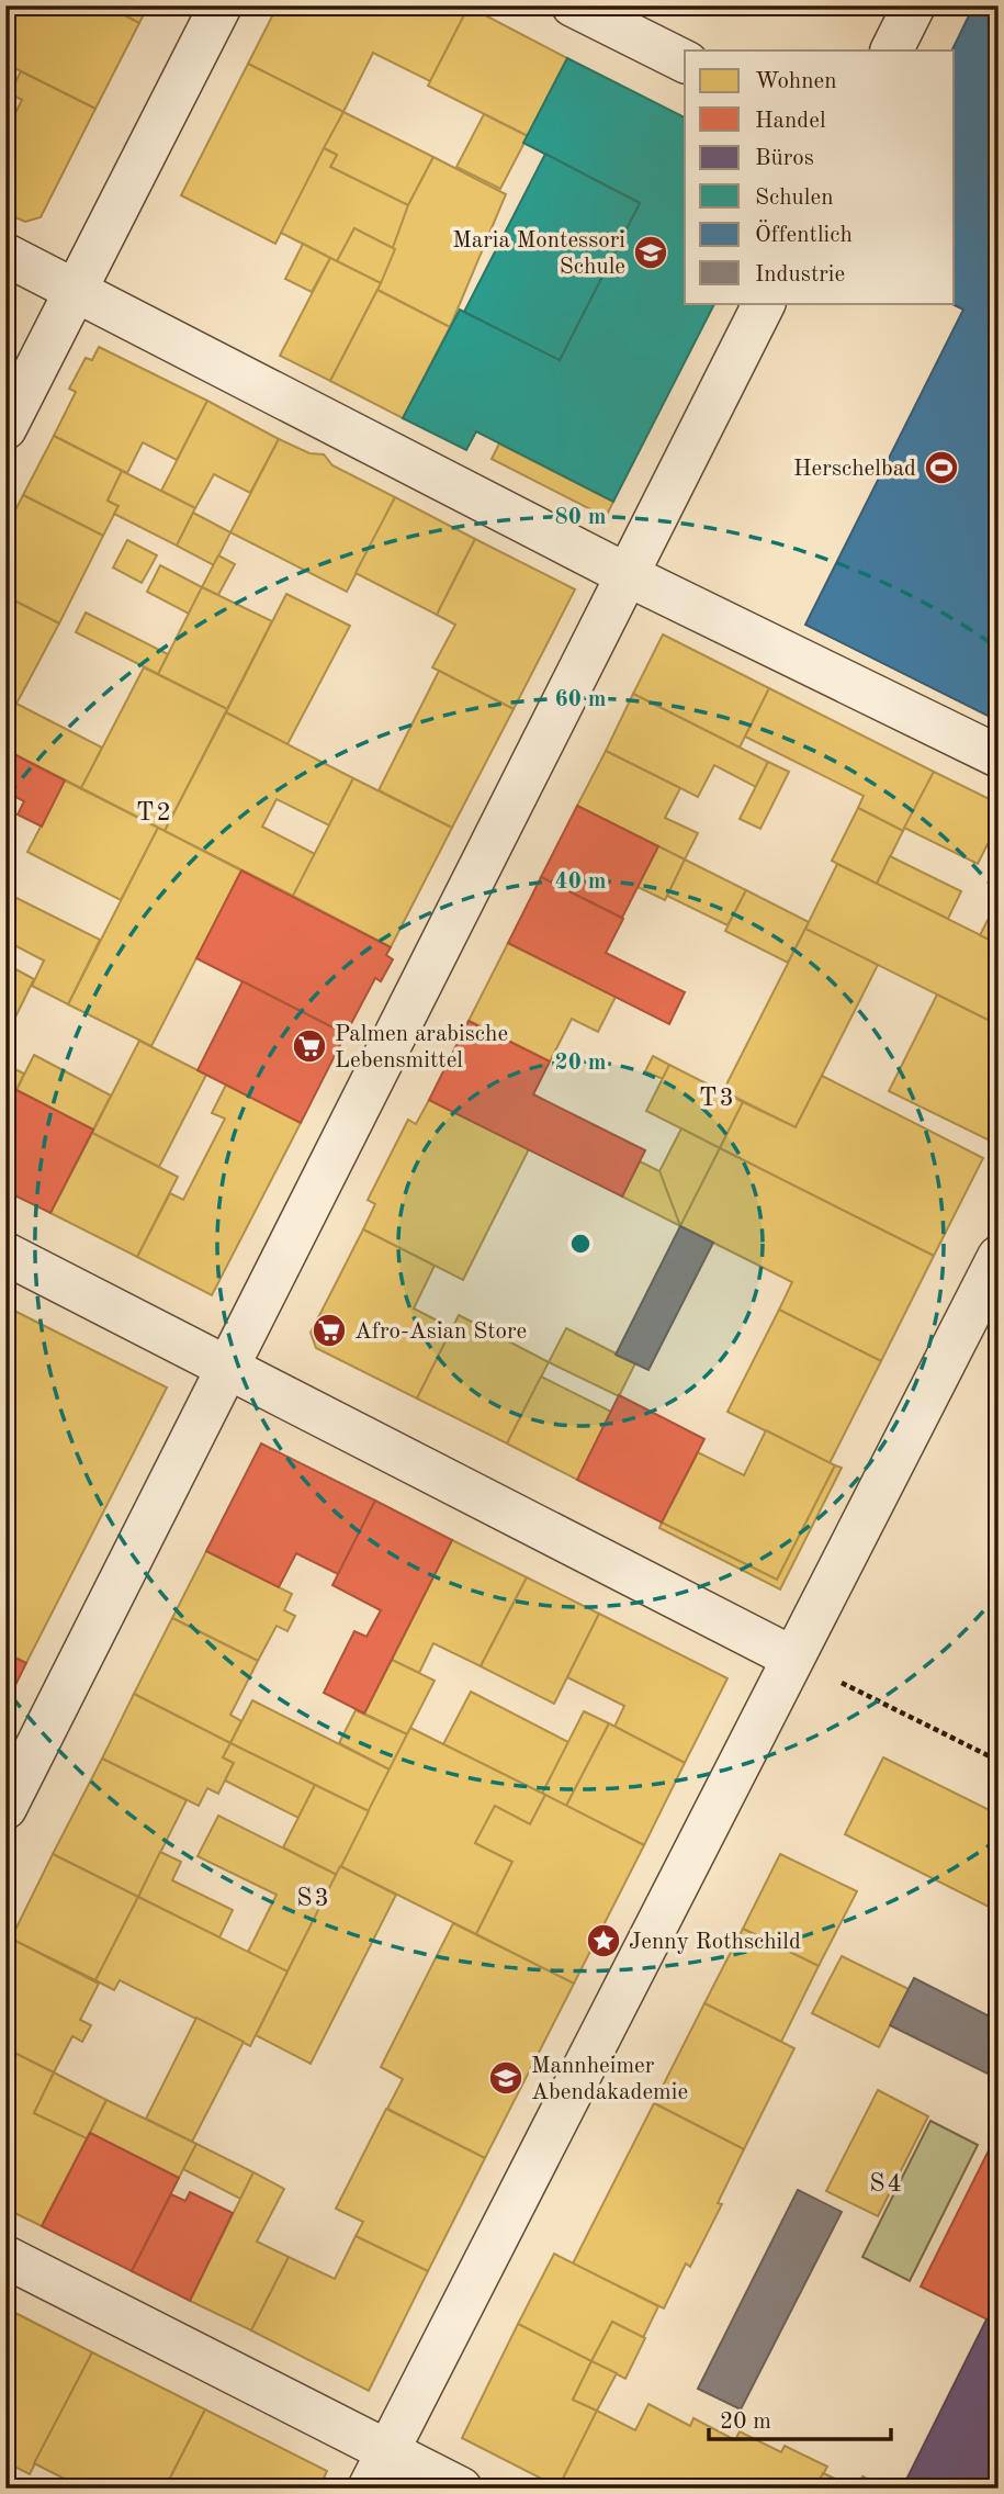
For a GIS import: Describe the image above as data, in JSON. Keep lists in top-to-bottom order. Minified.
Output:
{"districts":["T2","T3","S3","S4"],"places":{"school or university":["Maria Montessori Schule","Mannheimer Abendakademie"],"sports":["Herschelbad"],"supermarket":["Palmen arabische Lebensmittel","Afro-Asian Store"],"place":["Jenny Rothschild"]},"legend":["Wohnen","Handel","Büros","Schulen","Öffentlich","Industrie"],"scale_bar":"20 m","rings":["80 m","60 m","40 m","20 m"]}
